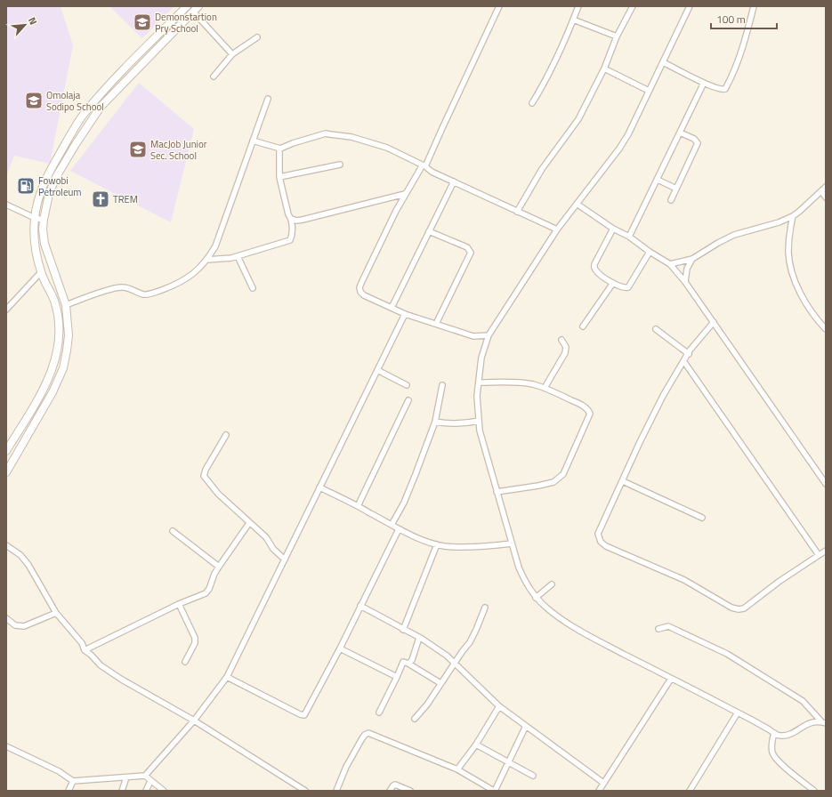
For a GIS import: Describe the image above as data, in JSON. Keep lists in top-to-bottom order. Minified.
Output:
{"places":{"school or university":["Demonstartion Pry School","Omolaja Sodipo School","MacJob Junior Sec. School"],"fuel station":["Fowobi Petroleum"],"church":["TREM"]},"scale_bar":"100 m","north":"top right"}
